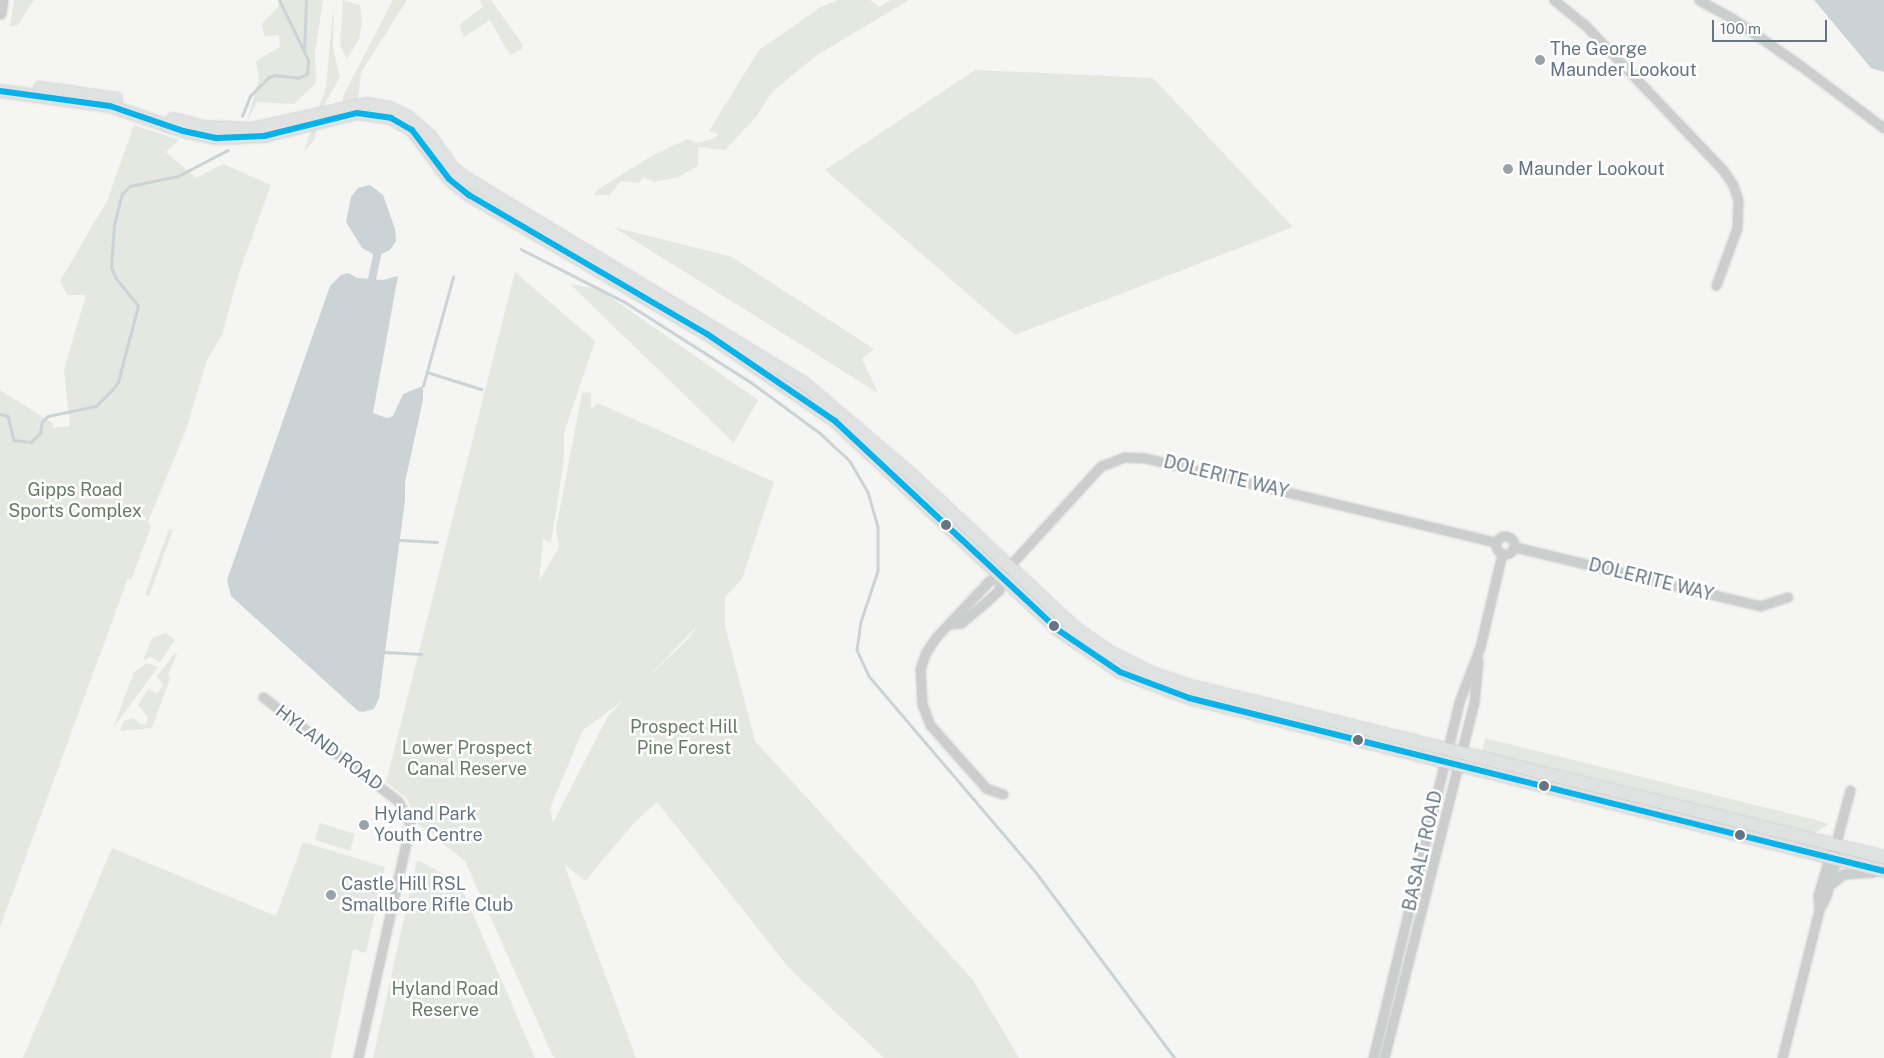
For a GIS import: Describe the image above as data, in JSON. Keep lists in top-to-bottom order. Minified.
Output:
{"streets":{"street":["DOLERITE WAY","HYLAND ROAD","BASALT ROAD"]},"crossings":[["DOLERITE WAY","BASALT ROAD"]],"parks":["Gipps Road Sports Complex","Prospect Hill Pine Forest","Lower Prospect Canal Reserve","Hyland Road Reserve"],"places":["The George Maunder Lookout","Maunder Lookout","Hyland Park Youth Centre","Castle Hill RSL Smallbore Rifle Club"],"scale_bar":"100 m"}
